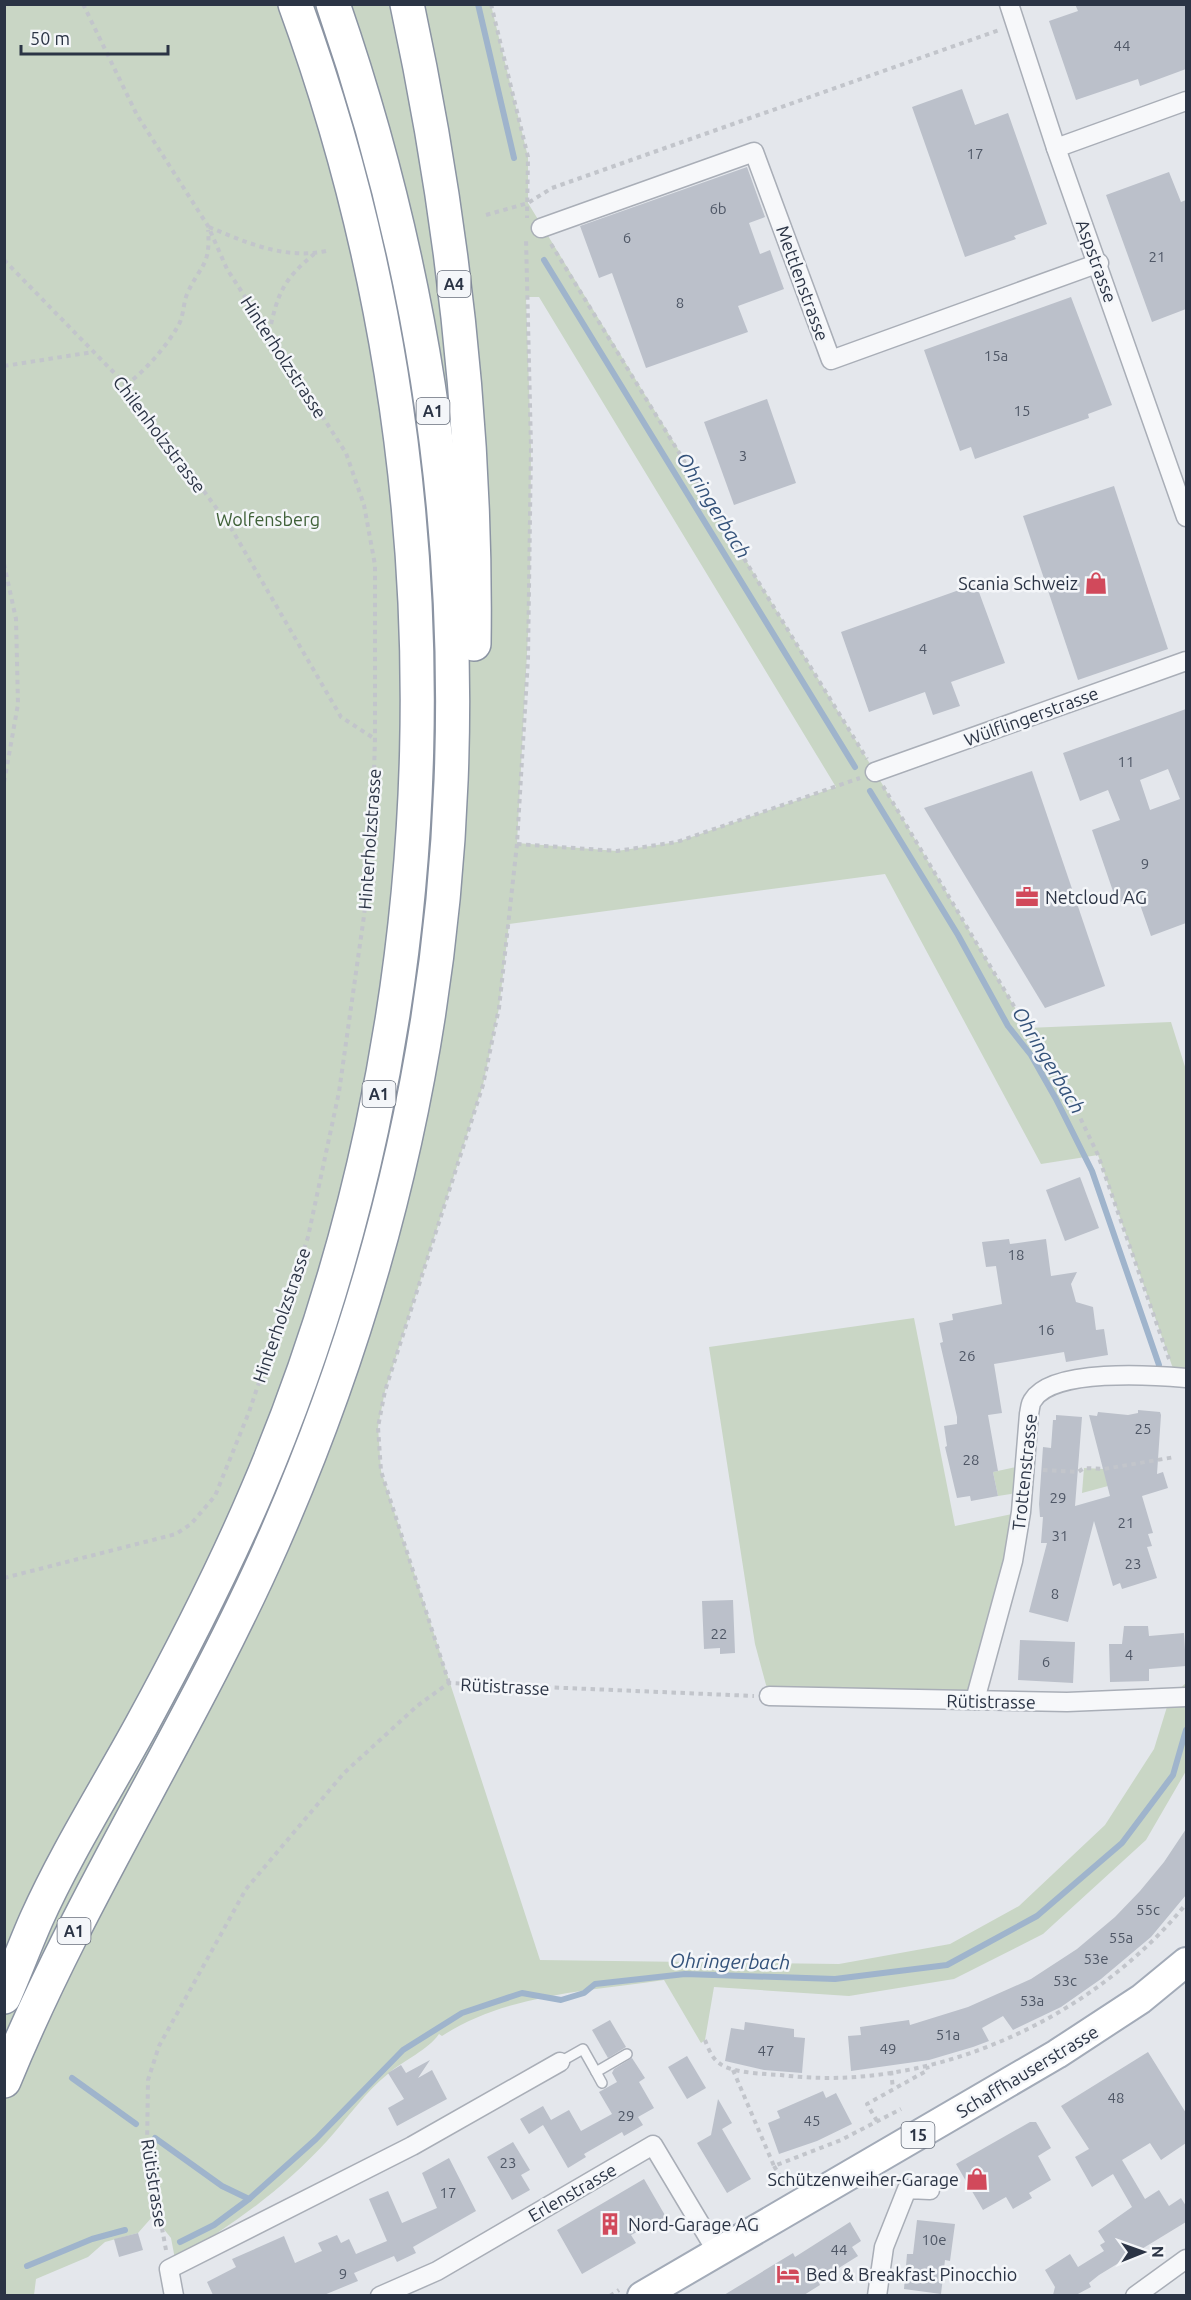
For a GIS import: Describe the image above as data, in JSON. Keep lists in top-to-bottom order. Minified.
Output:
{"streets":{"highway":["A4","A1"],"main road":["Schaffhauserstrasse","15"],"street":["Aspstrasse","Mettlenstrasse","Wülflingerstrasse","Trottenstrasse","Rütistrasse","Erlenstrasse"],"path":["Hinterholzstrasse","Chilenholzstrasse"]},"crossings":[["Aspstrasse","Mettlenstrasse"],["A4","A1"],["Hinterholzstrasse","Chilenholzstrasse"],["Trottenstrasse","Rütistrasse"],["Schaffhauserstrasse","Erlenstrasse"]],"water":["Ohringerbach"],"parks":["Wolfensberg"],"places":{"shop":["Scania Schweiz","Schützenweiher-Garage"],"office":["Netcloud AG"],"building":["Nord-Garage AG"],"hotel":["Bed & Breakfast Pinocchio"]},"house_numbers":["44","17","6b","6","21","8","15a","15","3","4","11","9","18","16","26","25","28","29","21","31","23","8","22","4","6","55c","55a","53e","53c","53a","51a","49","47","48","29","45","23","17","10e","44","9"],"scale_bar":"50 m","north":"right"}
